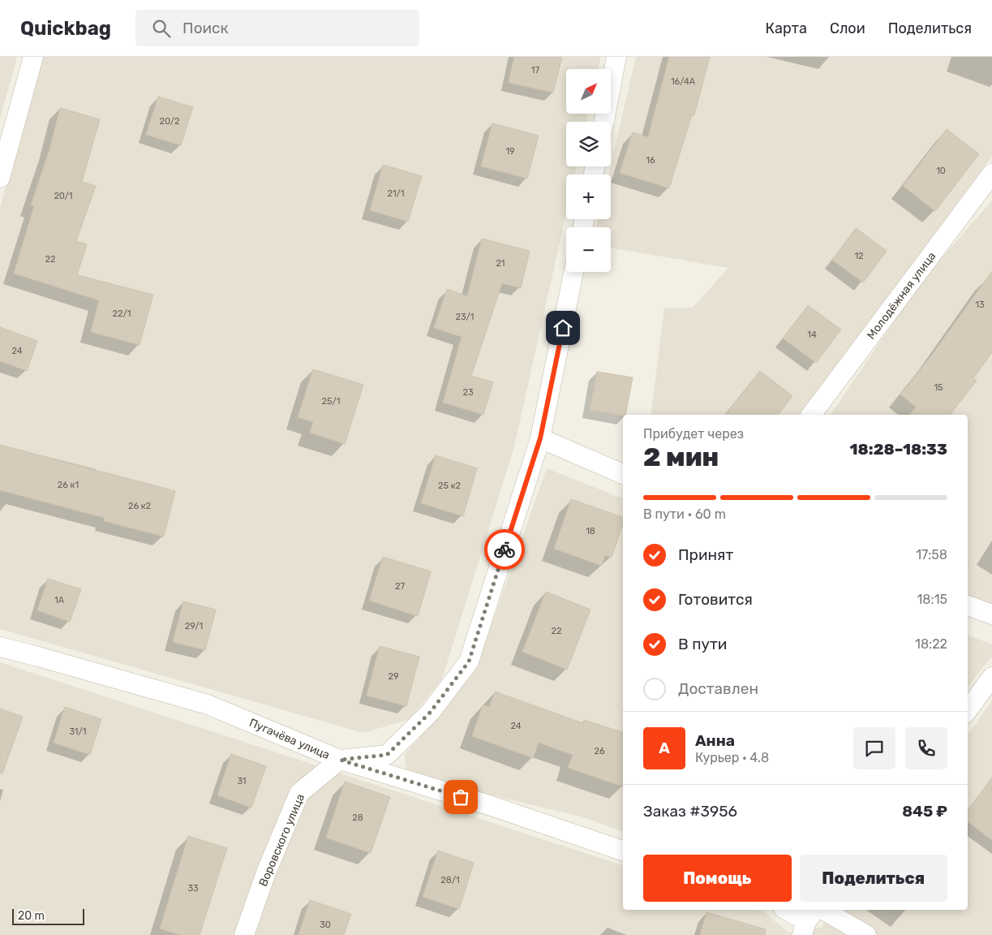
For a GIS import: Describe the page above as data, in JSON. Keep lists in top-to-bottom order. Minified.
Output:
{"streets":{"street":["Молодёжная улица","Пугачёва улица","Воровского улица"]},"crossings":[["Пугачёва улица","Воровского улица"]],"house_numbers":["17","16/4А","20/2","19","16","10","21/1","20/1","12","22","21","13","22/1","23/1","14","24","15","23","25/1","26 к1","25 к2","26 к2","18","27","1А","29/1","22","29","24","31/1","26","31","28","28/1","33","30"],"scale_bar":"20 m","north":"top right","page":{"header":"Quickbag","search":"Поиск","nav":["Карта","Слои","Поделиться"],"map_buttons":["+","−"],"heading":["2 мин","Прибудет через","18:28–18:33"],"panel":["Анна","Курьер · 4.8","Заказ #3956","845 ₽"],"bar":"В пути · 60 m","list":[["Принят","17:58"],["Готовится","18:15"],["В пути","18:22"],"Доставлен"],"round":"А","buttons":["Помощь","Поделиться"],"scale":"20 m"}}
